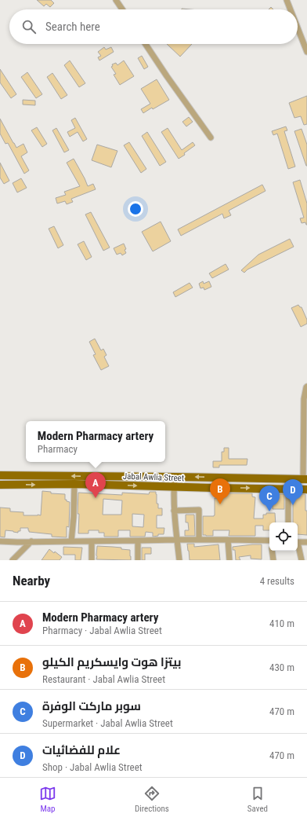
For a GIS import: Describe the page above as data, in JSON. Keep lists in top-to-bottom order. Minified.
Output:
{"streets":{"main road":["Jabal Awlia Street"]},"page":{"search":"Search here","popup":["Modern Pharmacy artery","Pharmacy"],"pins":["A","B","D","C"],"heading":["Nearby","4 results"],"list":[{"mark":"A","name":"Modern Pharmacy artery","note":"Pharmacy · Jabal Awlia Street","value":"410 m"},{"mark":"B","name":"بيتزا هوت وايسكريم الكيلو","note":"Restaurant · Jabal Awlia Street","value":"430 m"},{"mark":"C","name":"سوبر ماركت الوفرة","note":"Supermarket · Jabal Awlia Street","value":"470 m"},{"mark":"D","name":"علام للفضائيات","note":"Shop · Jabal Awlia Street","value":"470 m"}],"nav":["Map","Directions","Saved"]}}
